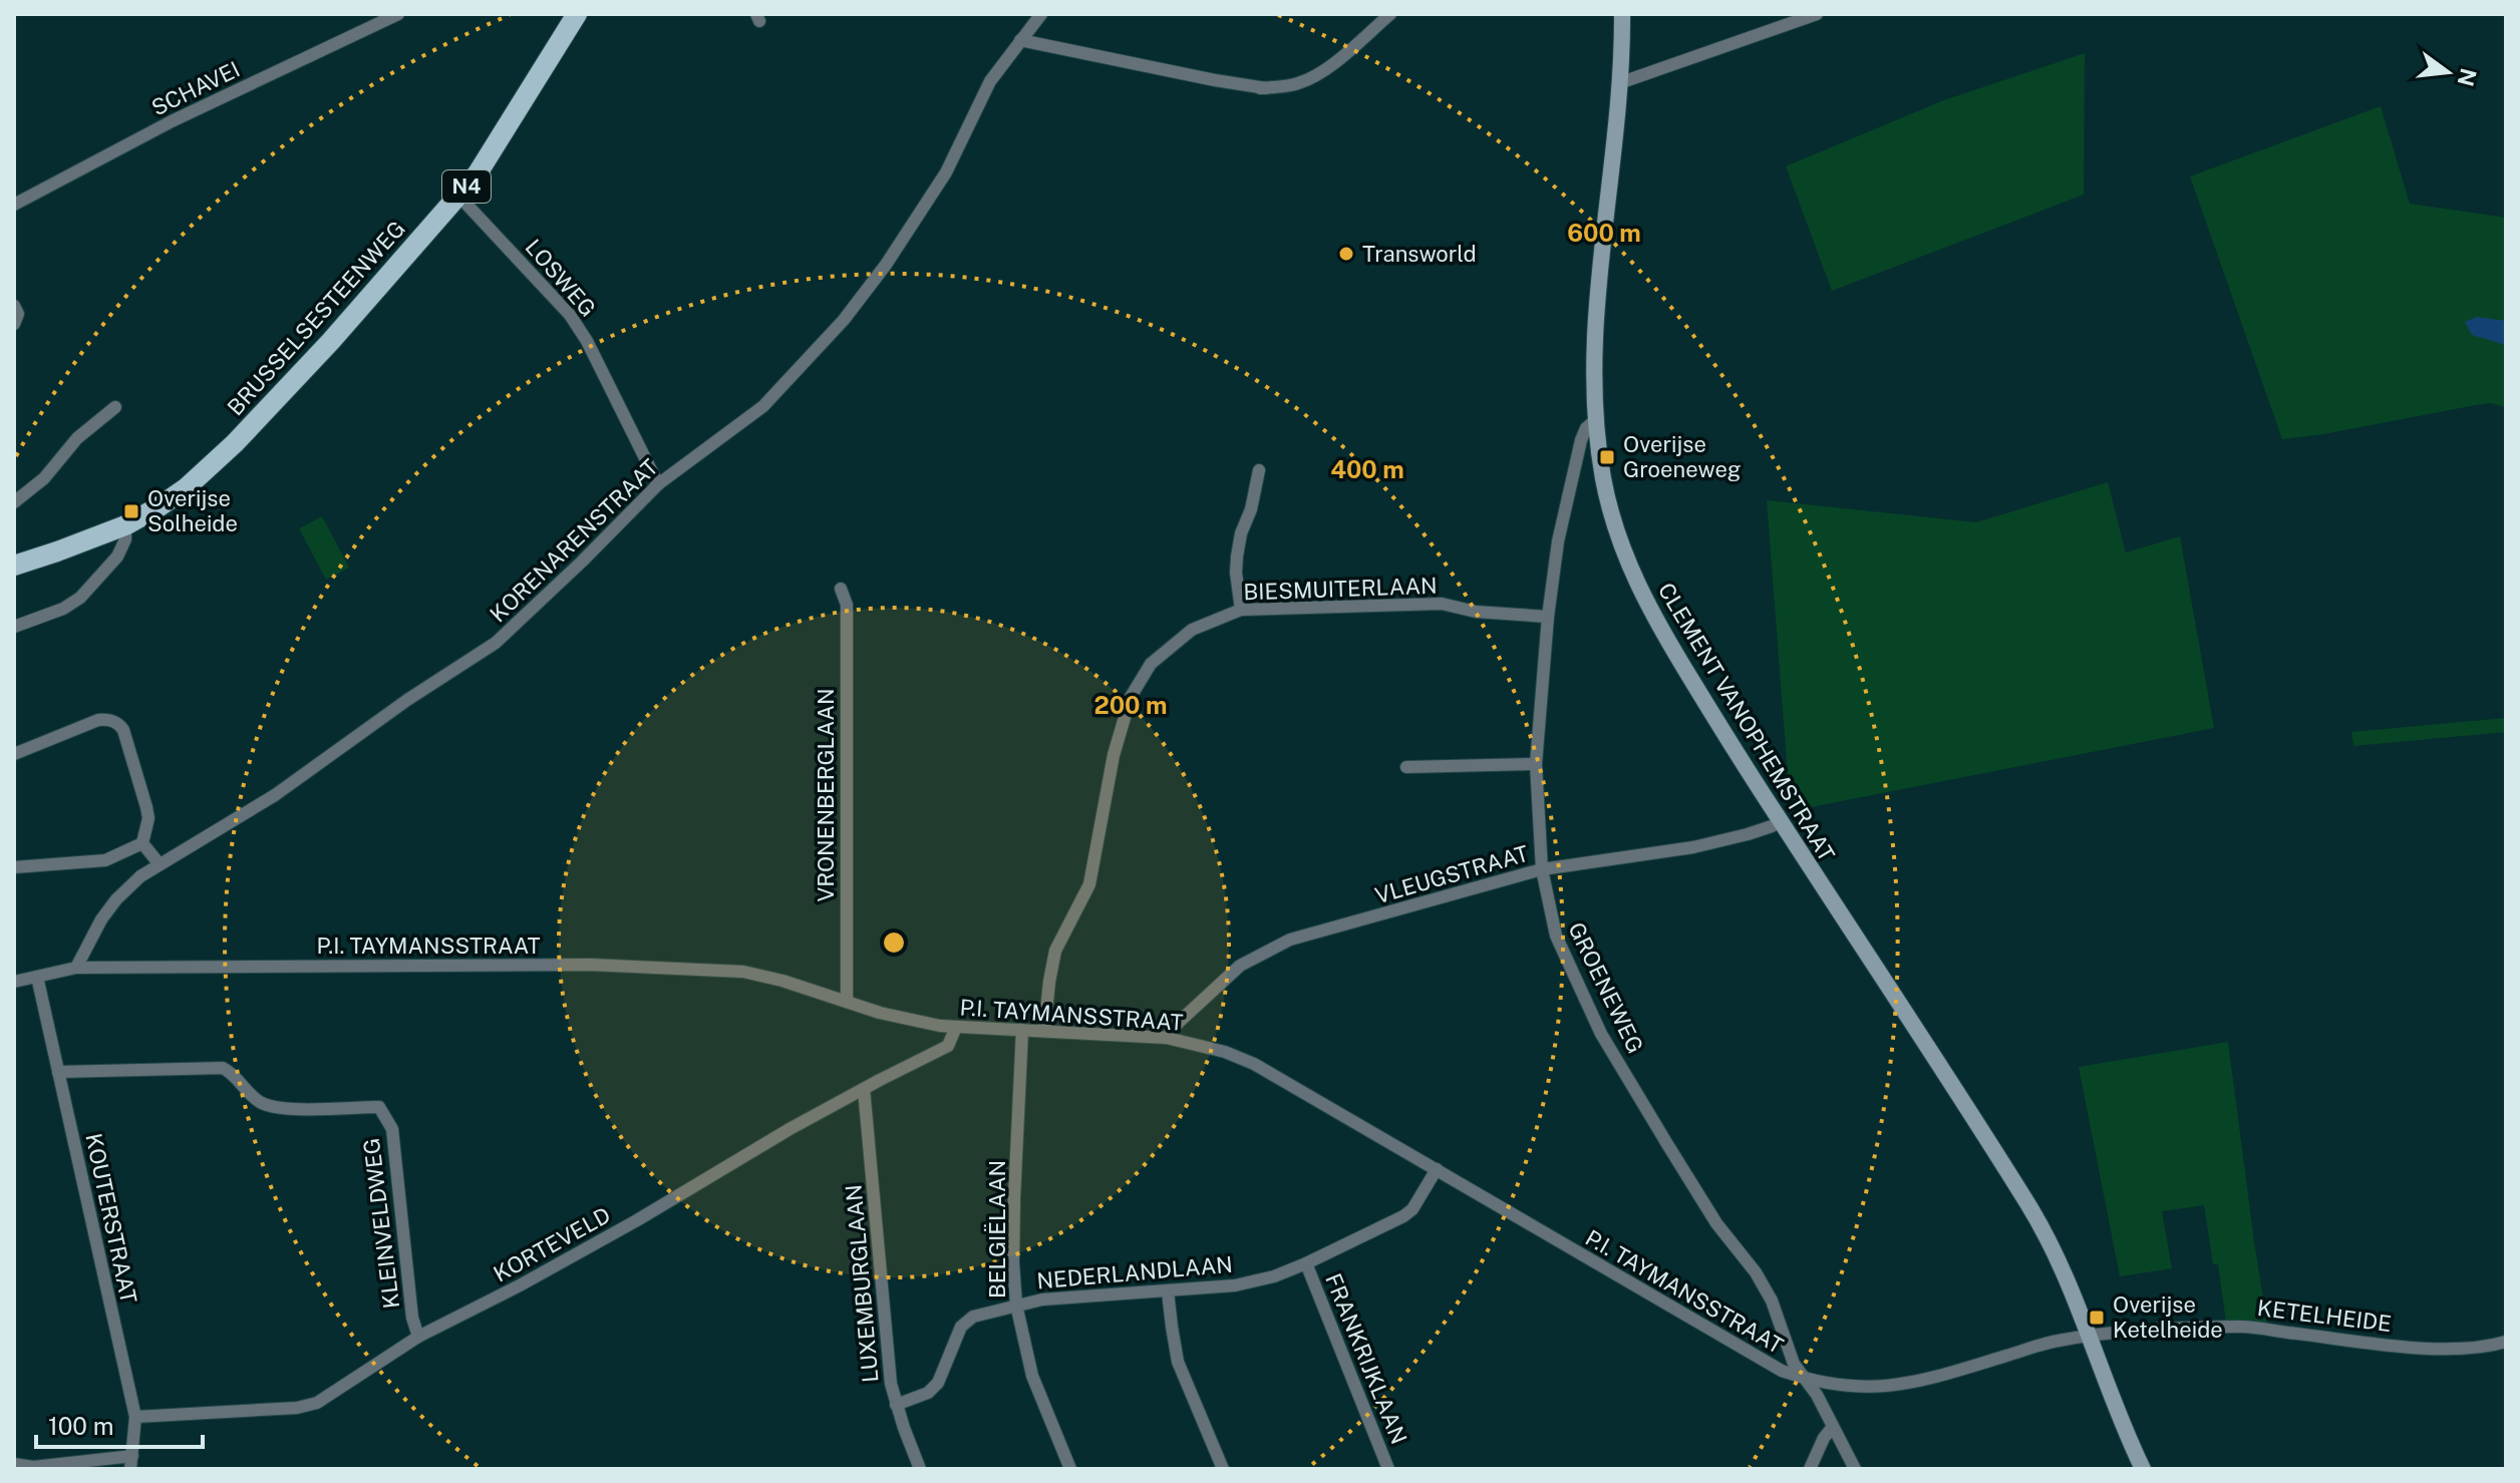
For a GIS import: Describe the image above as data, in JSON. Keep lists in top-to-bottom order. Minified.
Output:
{"streets":{"main road":["N4","BRUSSELSESTEENWEG"],"street":["SCHAVEI","LOSWEG","KORENARENSTRAAT","BIESMUITERLAAN","CLEMENT VANOPHEMSTRAAT","VRONENBERGLAAN","VLEUGSTRAAT","P.I. TAYMANSSTRAAT","GROENEWEG","KOUTERSTRAAT","KLEINVELDWEG","BELGIËLAAN","KORTEVELD","NEDERLANDLAAN","LUXEMBURGLAAN","KETELHEIDE","FRANKRIJKLAAN"]},"crossings":[["LOSWEG","BRUSSELSESTEENWEG"],["LOSWEG","KORENARENSTRAAT"],["KORENARENSTRAAT","P.I. TAYMANSSTRAAT"],["BIESMUITERLAAN","P.I. TAYMANSSTRAAT"],["BIESMUITERLAAN","GROENEWEG"],["CLEMENT VANOPHEMSTRAAT","VLEUGSTRAAT"],["CLEMENT VANOPHEMSTRAAT","P.I. TAYMANSSTRAAT"],["CLEMENT VANOPHEMSTRAAT","GROENEWEG"],["CLEMENT VANOPHEMSTRAAT","KETELHEIDE"],["VRONENBERGLAAN","P.I. TAYMANSSTRAAT"],["VLEUGSTRAAT","P.I. TAYMANSSTRAAT"],["VLEUGSTRAAT","GROENEWEG"],["P.I. TAYMANSSTRAAT","GROENEWEG"],["P.I. TAYMANSSTRAAT","KOUTERSTRAAT"],["P.I. TAYMANSSTRAAT","BELGIËLAAN"],["P.I. TAYMANSSTRAAT","KORTEVELD"],["P.I. TAYMANSSTRAAT","NEDERLANDLAAN"],["P.I. TAYMANSSTRAAT","KETELHEIDE"],["KOUTERSTRAAT","KLEINVELDWEG"],["KOUTERSTRAAT","KORTEVELD"],["KLEINVELDWEG","KORTEVELD"],["BELGIËLAAN","NEDERLANDLAAN"],["KORTEVELD","LUXEMBURGLAAN"],["NEDERLANDLAAN","LUXEMBURGLAAN"],["NEDERLANDLAAN","FRANKRIJKLAAN"]],"places":{"other":["Transworld"],"transit":["Overijse Groeneweg","Overijse Solheide","Overijse Ketelheide"]},"scale_bar":"100 m","north":"right","rings":["600 m","400 m","200 m"]}
